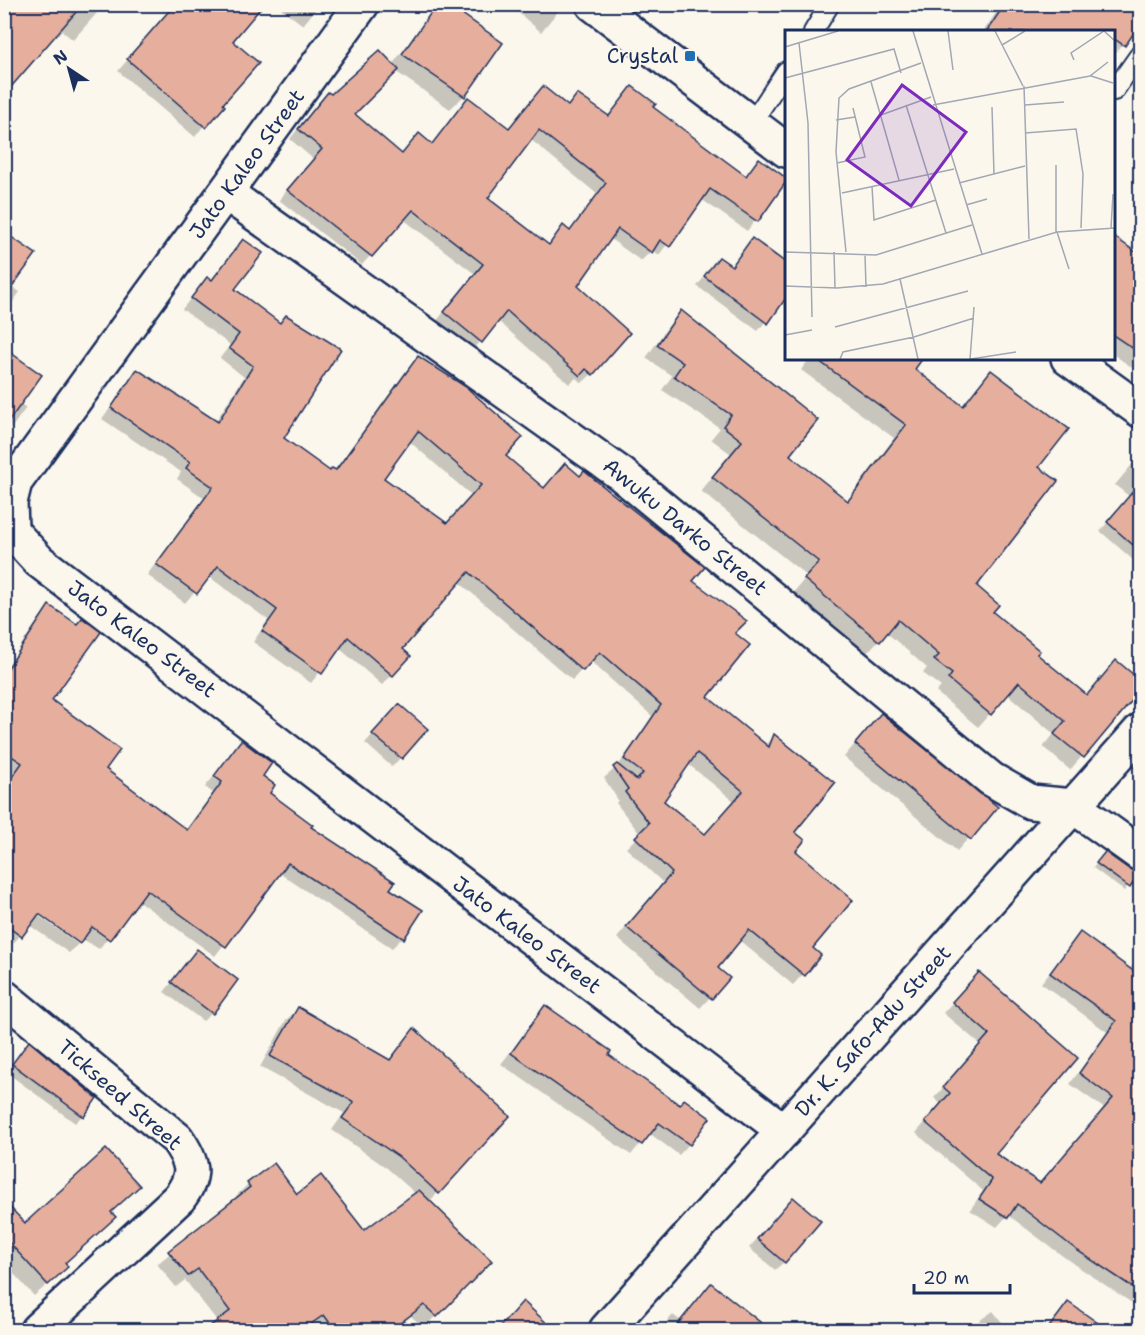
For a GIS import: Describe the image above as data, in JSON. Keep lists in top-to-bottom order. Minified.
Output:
{"streets":{"street":["Jato Kaleo Street","Awuku Darko Street","Dr. K. Safo-Adu Street","Tickseed Street"]},"crossings":[["Jato Kaleo Street","Awuku Darko Street"],["Jato Kaleo Street","Dr. K. Safo-Adu Street"],["Awuku Darko Street","Dr. K. Safo-Adu Street"]],"places":{"transit":["Crystal"]},"scale_bar":"20 m","north":"top left"}
